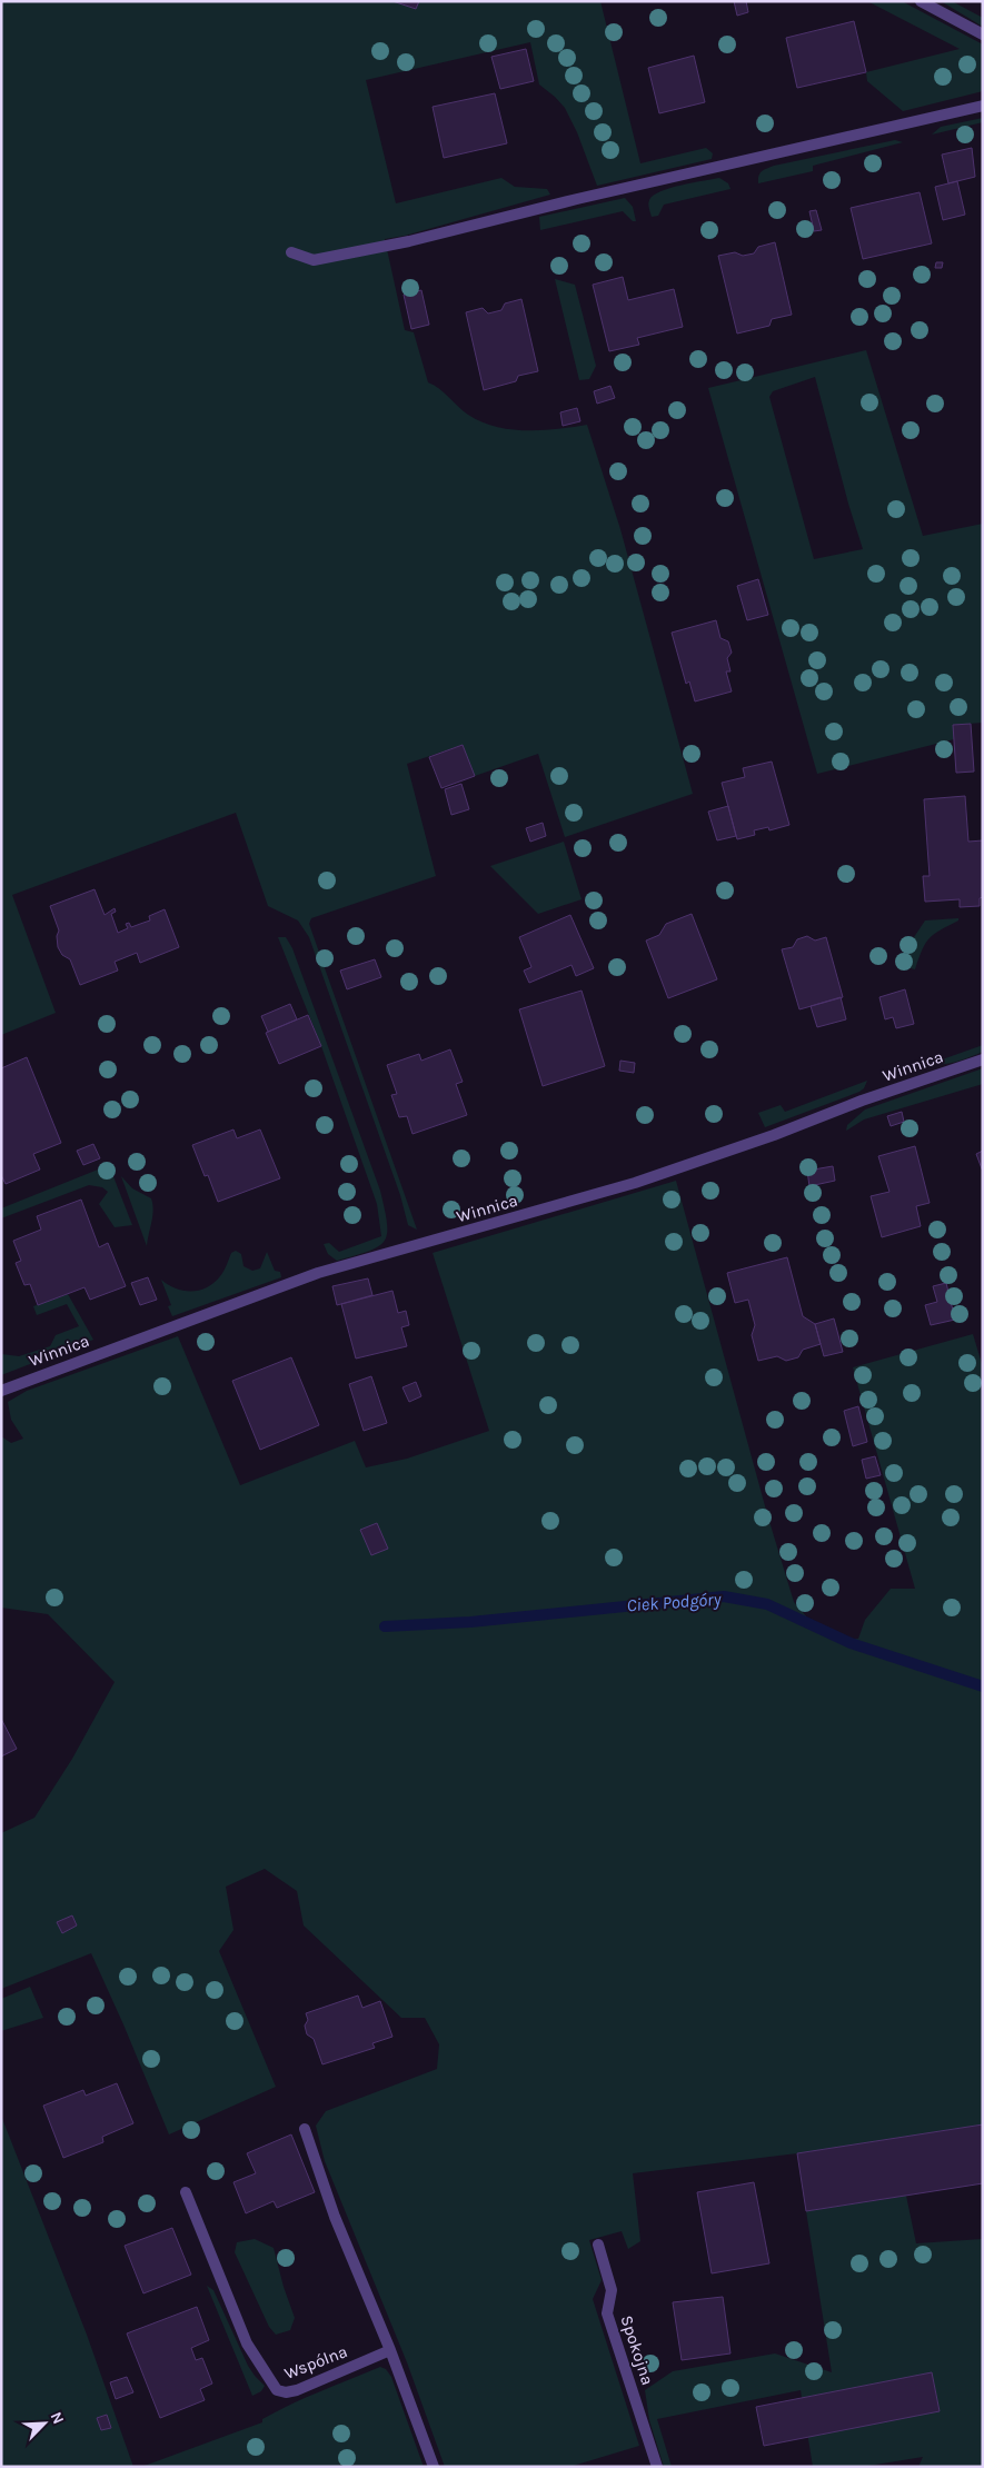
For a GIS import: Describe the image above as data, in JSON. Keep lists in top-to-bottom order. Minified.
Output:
{"streets":{"street":["Winnica","Spokojna","Wspólna"]},"water":["Ciek Podgóry"],"north":"top right"}
